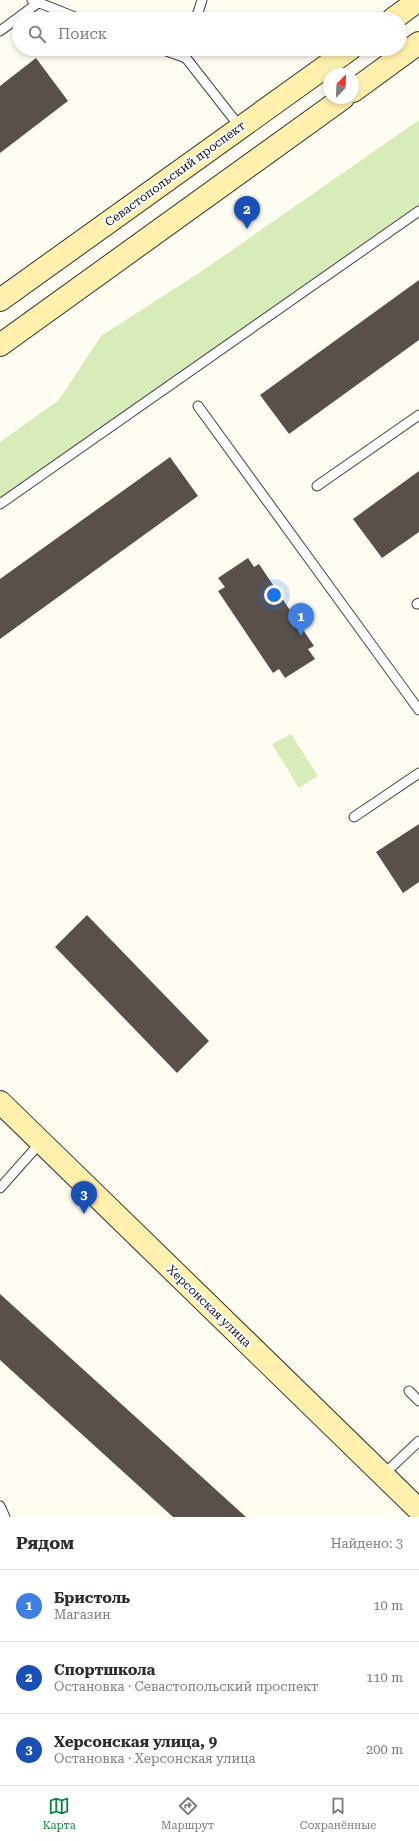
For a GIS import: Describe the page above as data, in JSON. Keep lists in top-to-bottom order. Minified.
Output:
{"streets":{"main road":["Севастопольский проспект","Херсонская улица"]},"north":"top right","page":{"search":"Поиск","pins":["2","1","3"],"heading":["Рядом","Найдено: 3"],"list":[{"mark":"1","name":"Бристоль","note":"Магазин","value":"10 m"},{"mark":"2","name":"Спортшкола","note":"Остановка · Севастопольский проспект","value":"110 m"},{"mark":"3","name":"Херсонская улица, 9","note":"Остановка · Херсонская улица","value":"200 m"}],"nav":["Карта","Маршрут","Сохранённые"]}}
